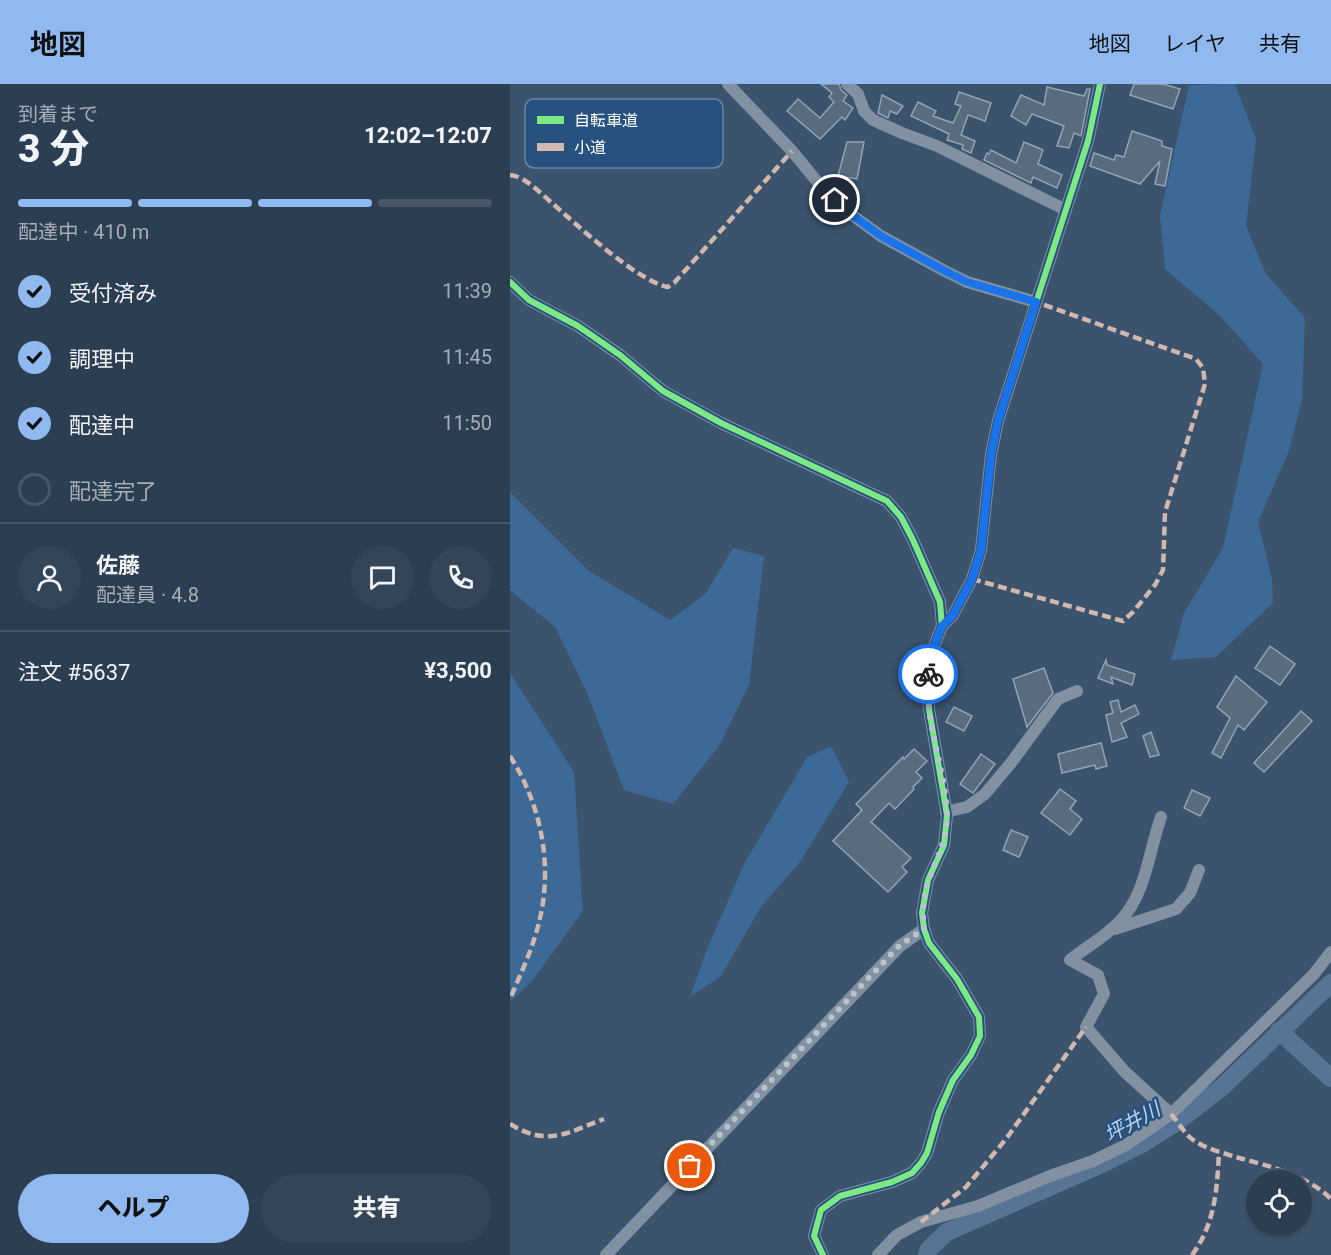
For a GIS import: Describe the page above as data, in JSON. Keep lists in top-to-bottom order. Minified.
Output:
{"water":["坪井川"],"legend":["自転車道","小道"],"page":{"header":"地図","nav":["地図","レイヤ","共有"],"heading":["3 分","到着まで","12:02–12:07"],"panel":["佐藤","配達員 · 4.8","注文 #5637","¥3,500"],"bar":"配達中 · 410 m","list":[["受付済み","11:39"],["調理中","11:45"],["配達中","11:50"],"配達完了"],"buttons":["ヘルプ","共有"]}}
